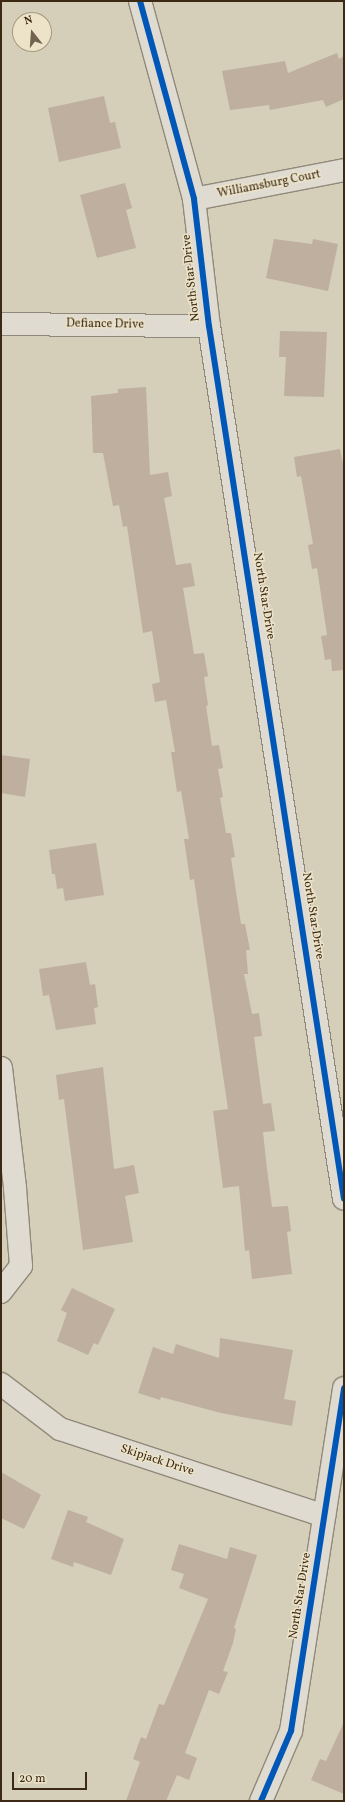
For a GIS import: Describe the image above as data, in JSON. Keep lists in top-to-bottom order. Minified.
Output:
{"streets":{"street":["Williamsburg Court","North Star Drive","Defiance Drive","Skipjack Drive"]},"crossings":[["Williamsburg Court","North Star Drive"],["North Star Drive","Defiance Drive"],["North Star Drive","Skipjack Drive"]],"scale_bar":"20 m","north":"top"}
